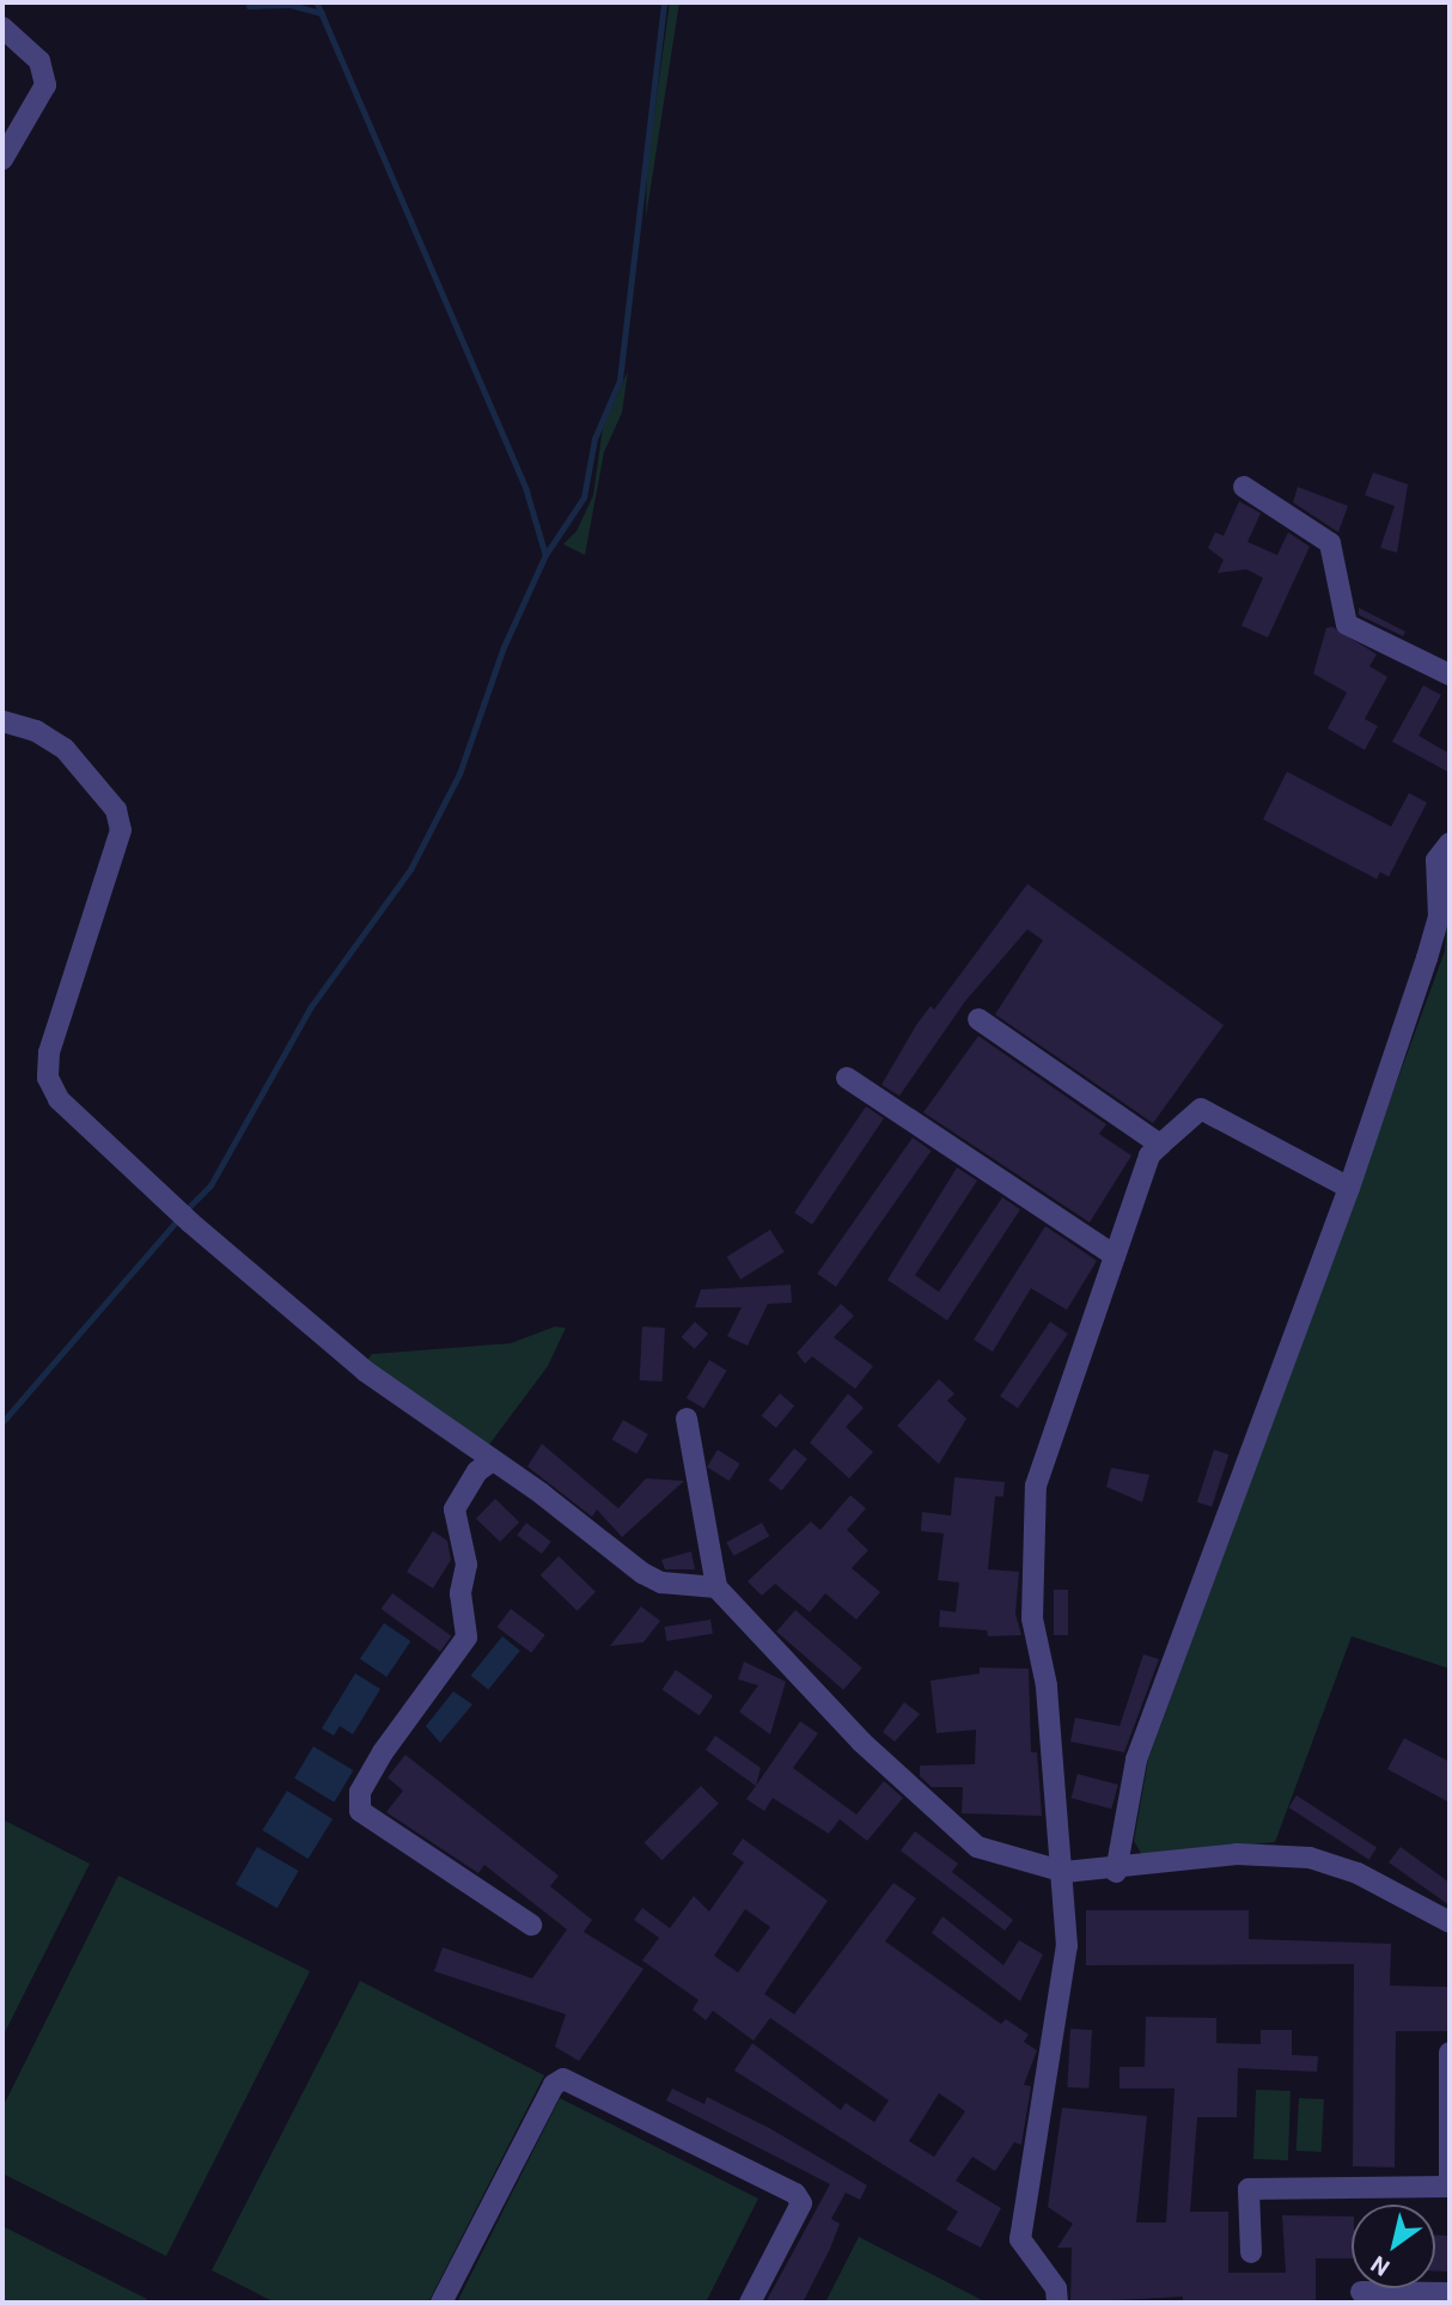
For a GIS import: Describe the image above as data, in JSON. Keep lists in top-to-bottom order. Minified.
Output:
{"north":"bottom left"}
